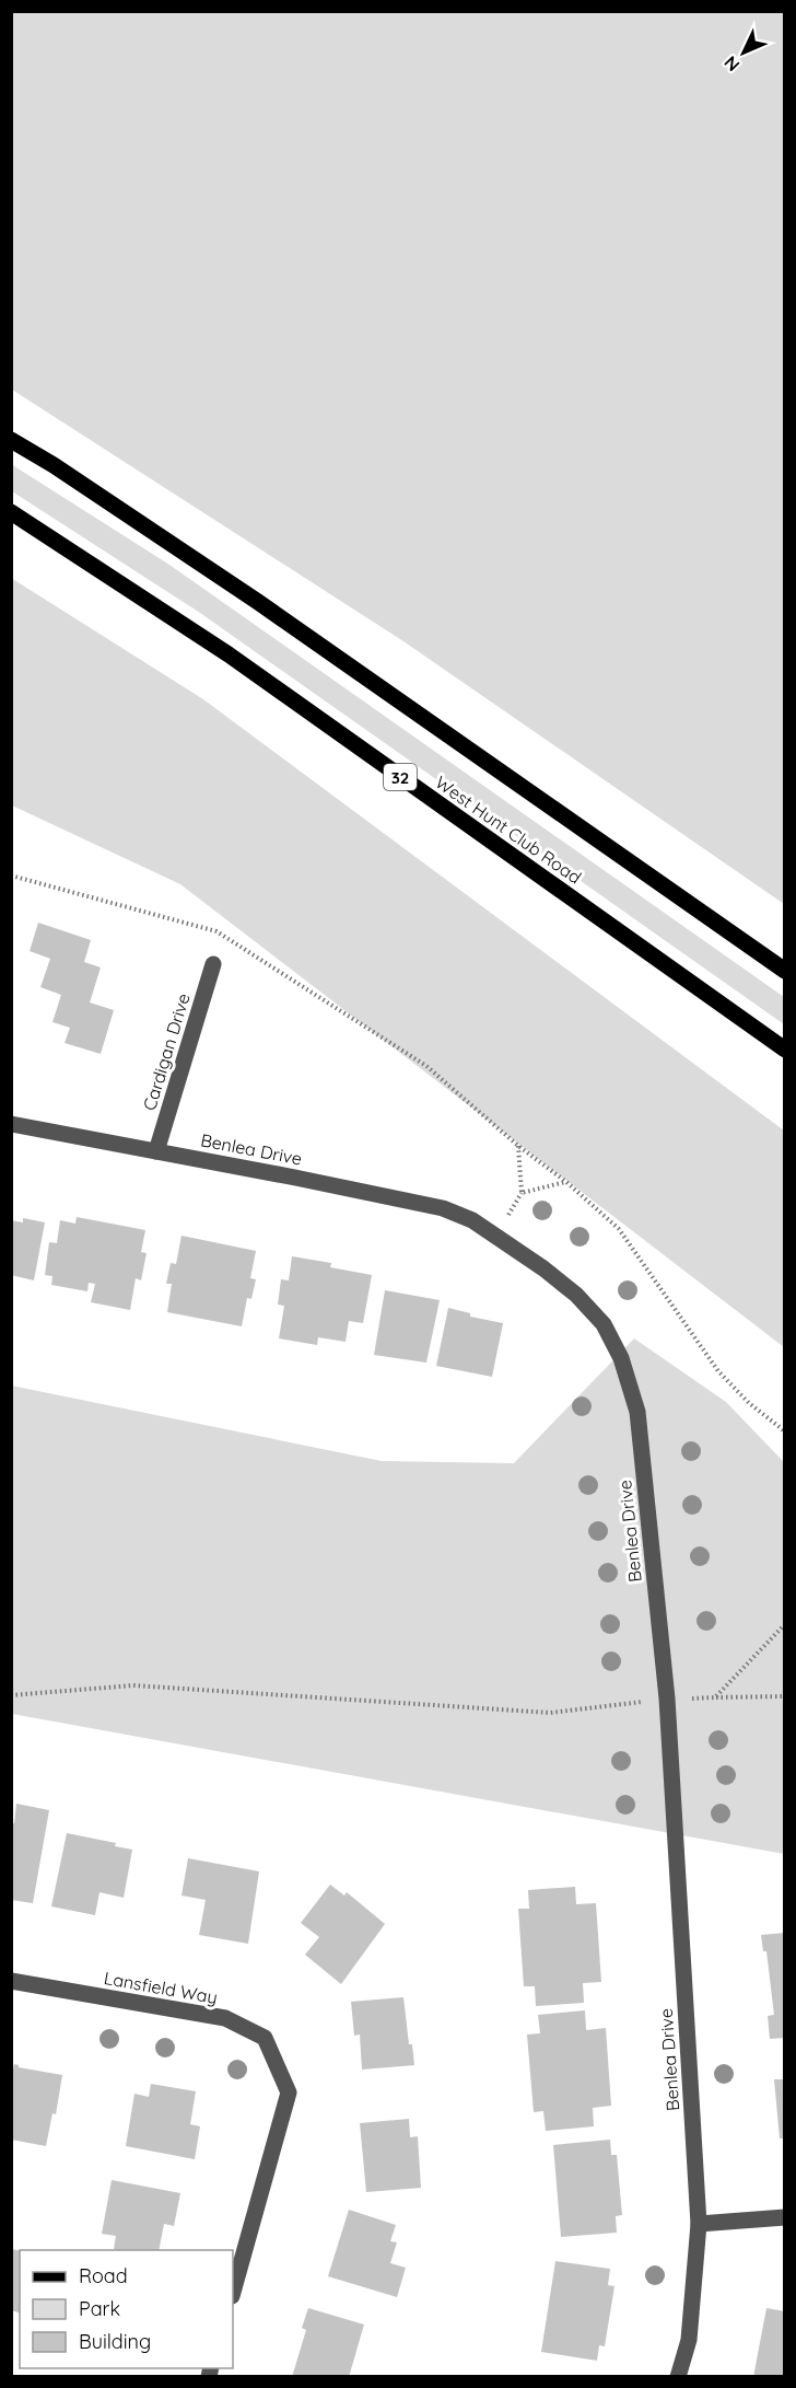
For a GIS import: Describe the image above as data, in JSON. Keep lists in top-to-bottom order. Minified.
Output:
{"streets":{"main road":["32","West Hunt Club Road"],"street":["Cardigan Drive","Benlea Drive","Lansfield Way"]},"crossings":[["Cardigan Drive","Benlea Drive"]],"legend":["Road","Park","Building"],"north":"bottom left"}
